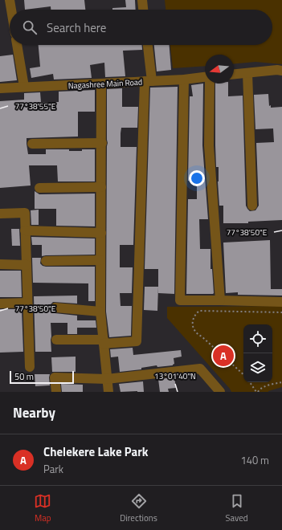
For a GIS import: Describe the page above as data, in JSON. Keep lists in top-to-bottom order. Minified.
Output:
{"streets":{"street":["Nagashree Main Road"]},"scale_bar":"50 m","north":"left","page":{"search":"Search here","pins":"A","scale":"50 m","heading":"Nearby","list":[{"mark":"A","name":"Chelekere Lake Park","note":"Park","value":"140 m"}],"nav":["Map","Directions","Saved"]},"coordinates":["77°38'55\"E","77°38'50\"E","13°01'40\"N"]}
